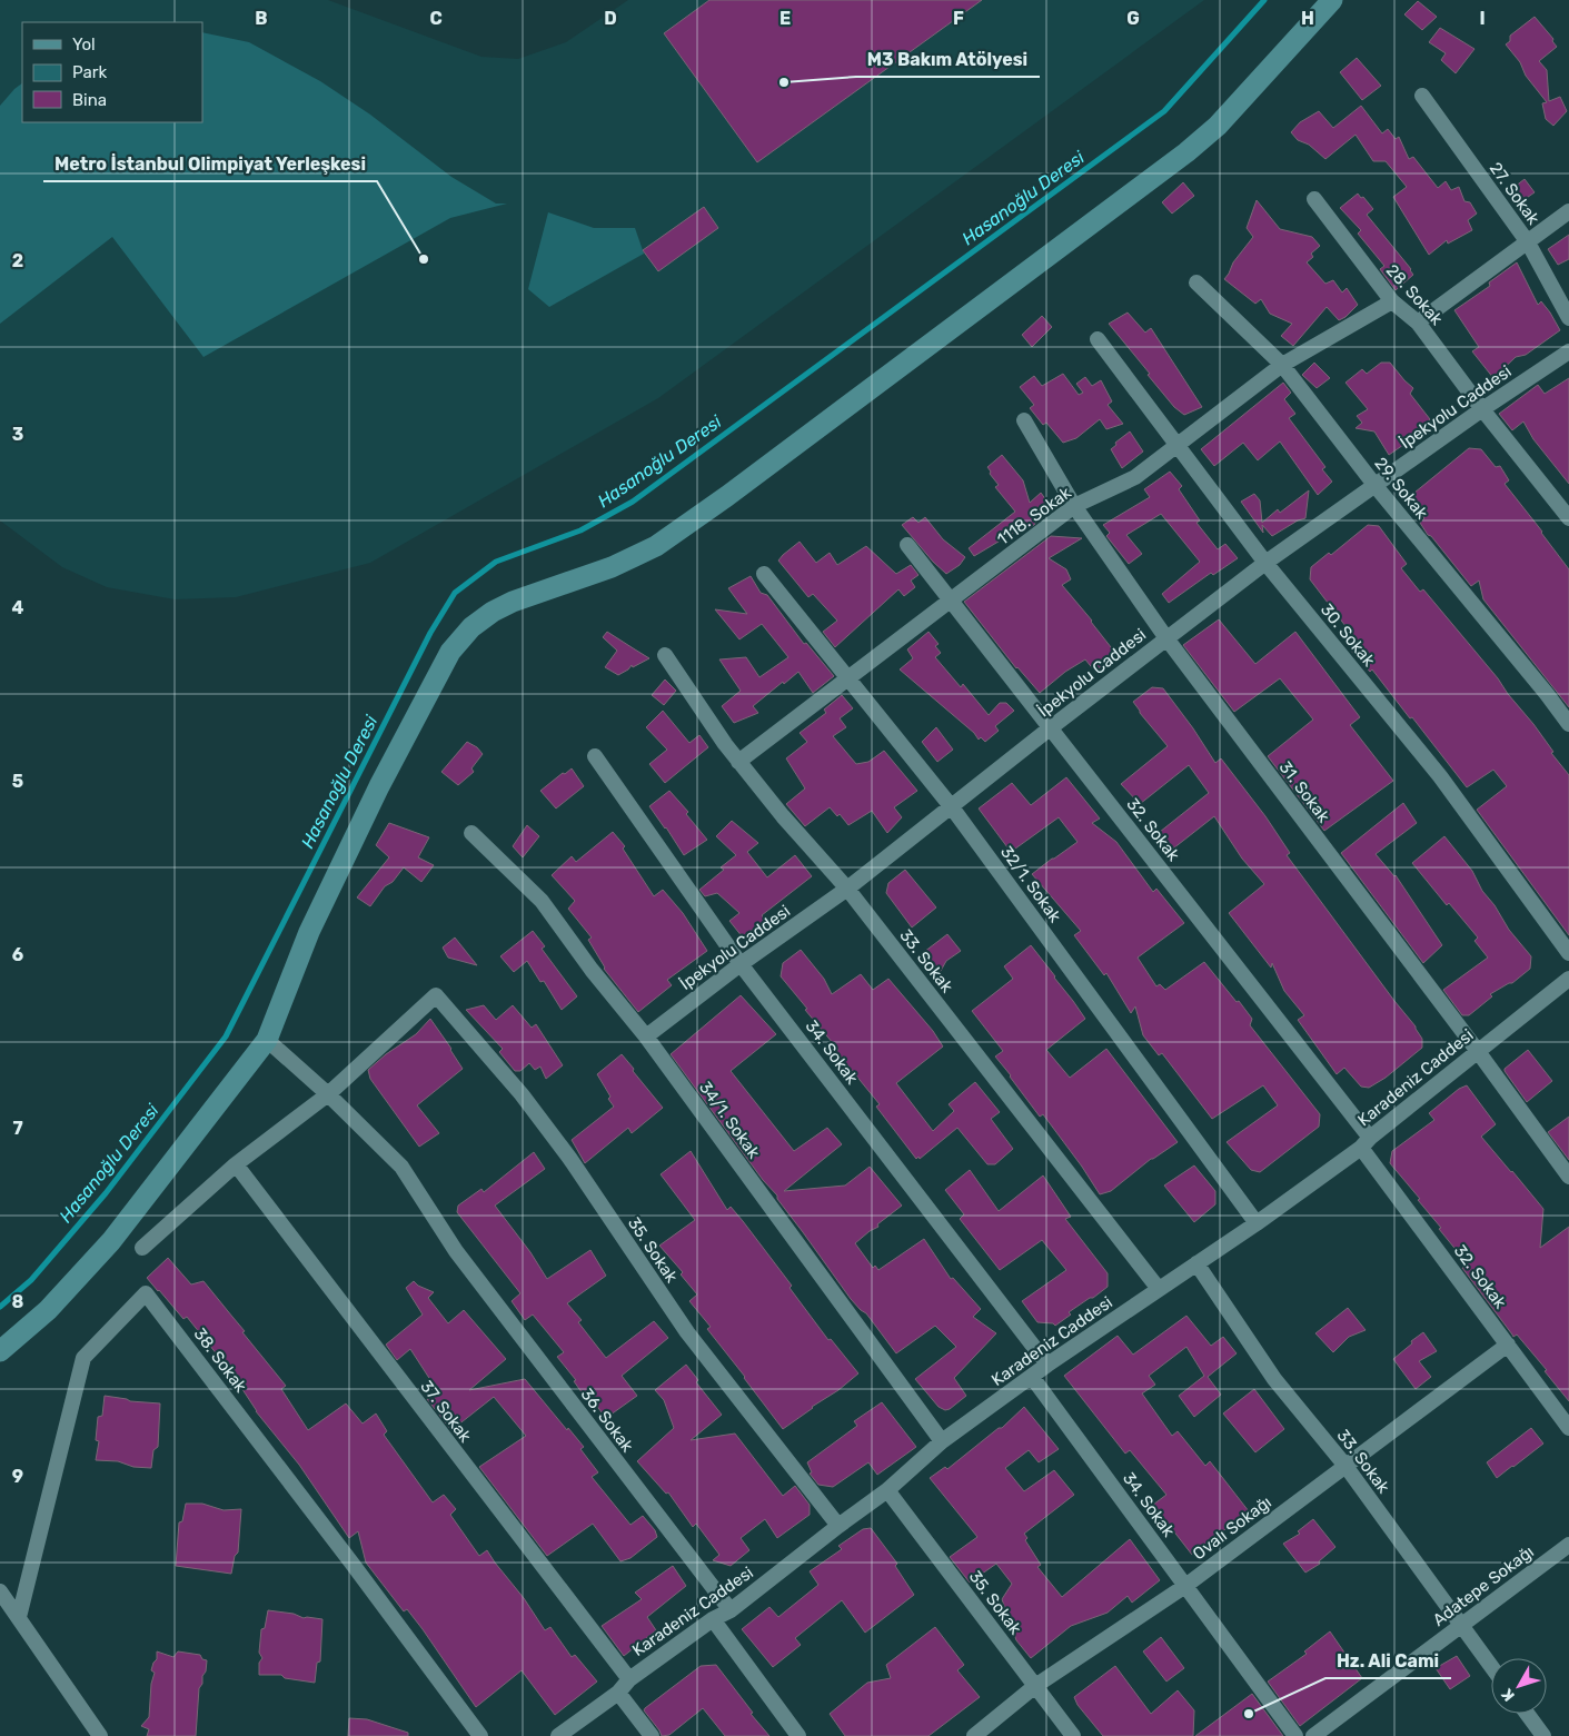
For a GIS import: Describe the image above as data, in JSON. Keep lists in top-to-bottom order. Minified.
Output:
{"streets":{"street":["27. Sokak","28. Sokak","İpekyolu Caddesi","29. Sokak","1118. Sokak","30. Sokak","31. Sokak","32. Sokak","32/1. Sokak","33. Sokak","34. Sokak","Karadeniz Caddesi","34/1. Sokak","35. Sokak","38. Sokak","37. Sokak","36. Sokak","Ovalı Sokağı","Adatepe Sokağı"]},"crossings":[["28. Sokak","İpekyolu Caddesi"],["28. Sokak","1118. Sokak"],["İpekyolu Caddesi","29. Sokak"],["İpekyolu Caddesi","30. Sokak"],["İpekyolu Caddesi","31. Sokak"],["İpekyolu Caddesi","32. Sokak"],["İpekyolu Caddesi","32/1. Sokak"],["İpekyolu Caddesi","33. Sokak"],["İpekyolu Caddesi","34. Sokak"],["İpekyolu Caddesi","34/1. Sokak"],["29. Sokak","1118. Sokak"],["1118. Sokak","30. Sokak"],["1118. Sokak","31. Sokak"],["1118. Sokak","32. Sokak"],["1118. Sokak","32/1. Sokak"],["1118. Sokak","33. Sokak"],["31. Sokak","Karadeniz Caddesi"],["32. Sokak","Karadeniz Caddesi"],["32. Sokak","Ovalı Sokağı"],["32/1. Sokak","Karadeniz Caddesi"],["33. Sokak","Karadeniz Caddesi"],["33. Sokak","Ovalı Sokağı"],["33. Sokak","Adatepe Sokağı"],["34. Sokak","Karadeniz Caddesi"],["34. Sokak","Ovalı Sokağı"],["Karadeniz Caddesi","34/1. Sokak"],["Karadeniz Caddesi","35. Sokak"],["Karadeniz Caddesi","37. Sokak"],["Karadeniz Caddesi","36. Sokak"],["35. Sokak","36. Sokak"],["35. Sokak","Ovalı Sokağı"]],"water":["Hasanoğlu Deresi"],"places":["M3 Bakım Atölyesi","Metro İstanbul Olimpiyat Yerleşkesi","Hz. Ali Cami"],"legend":["Yol","Park","Bina"],"north":"bottom left","grid":{"columns":["B","C","D","E","F","G","H","I"],"rows":["2","3","4","5","6","7","8","9"]}}
